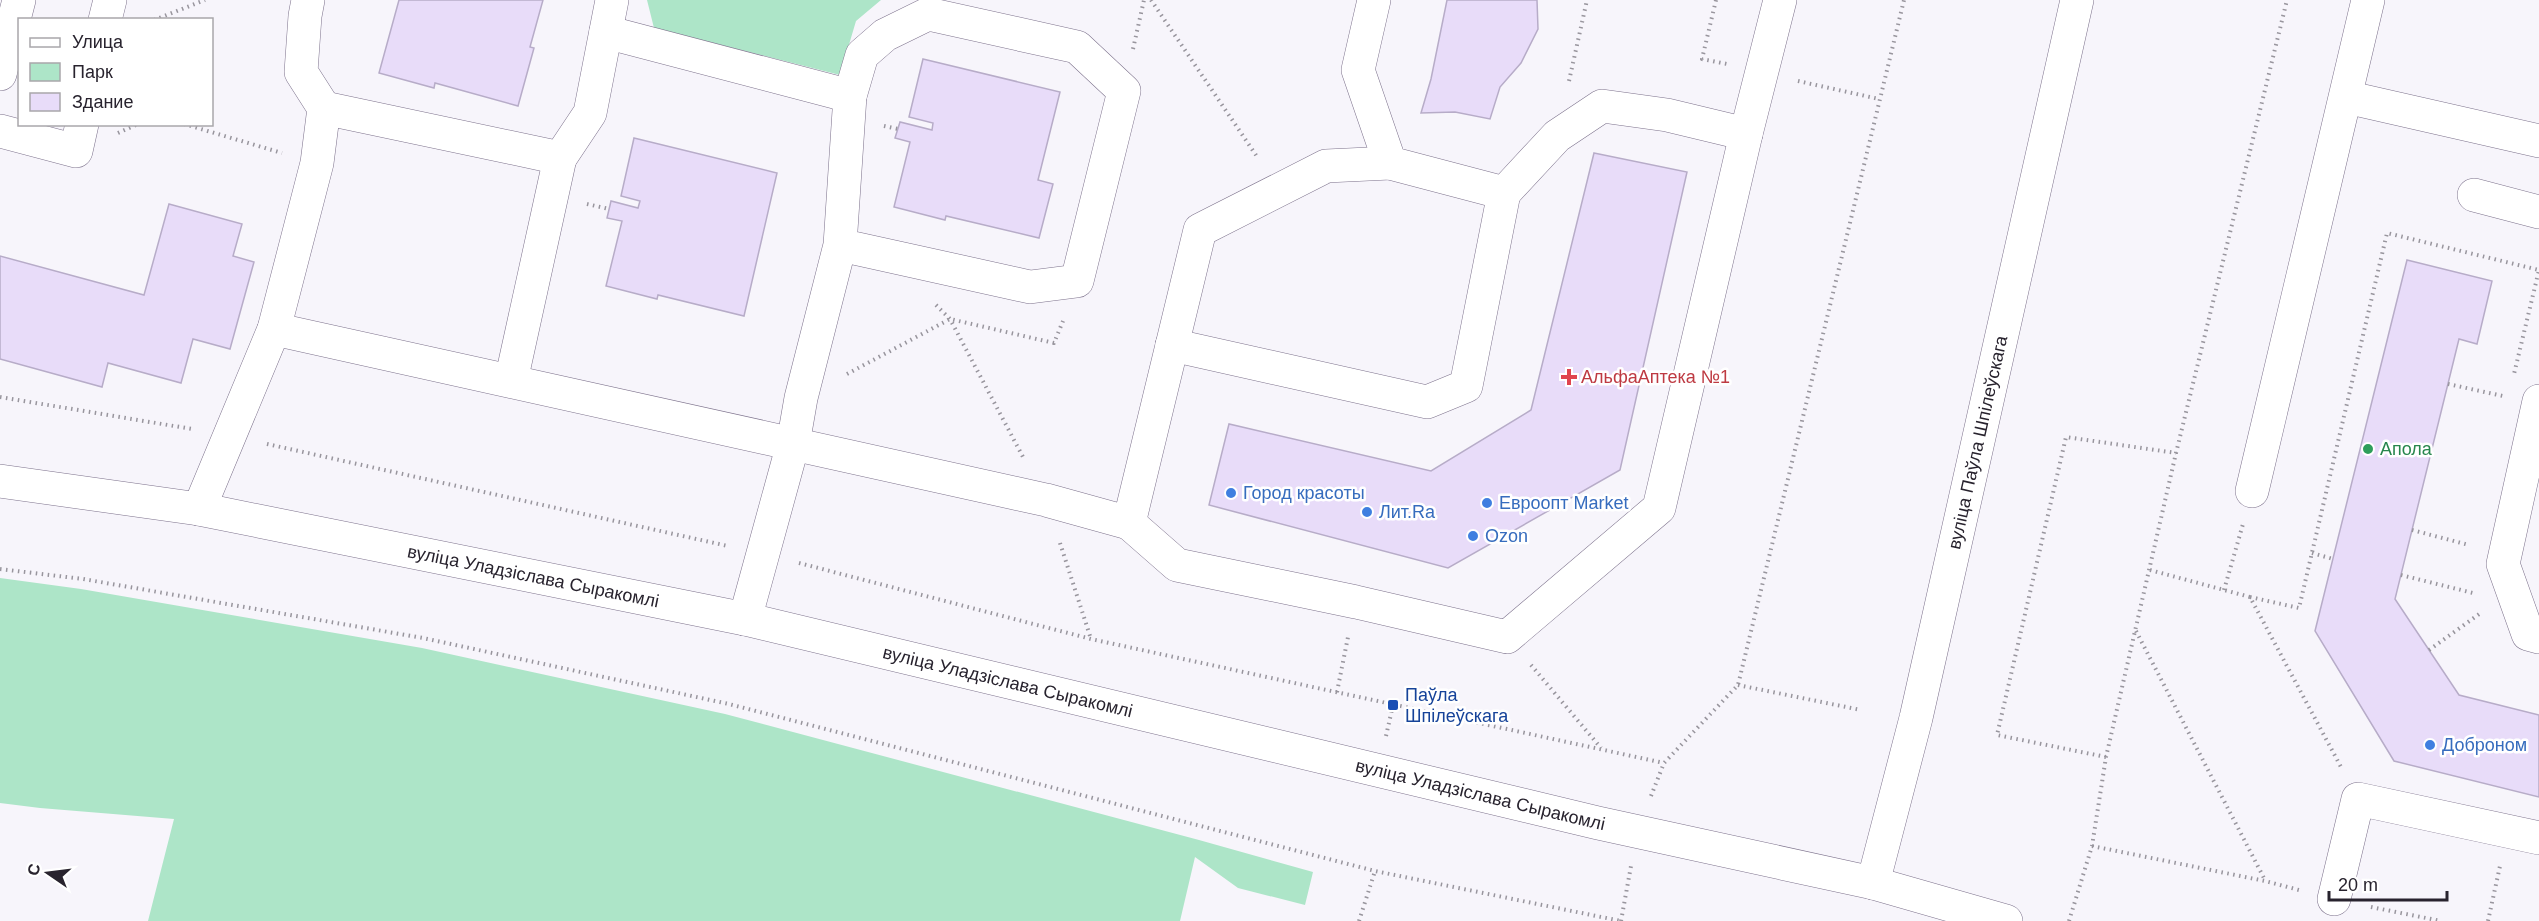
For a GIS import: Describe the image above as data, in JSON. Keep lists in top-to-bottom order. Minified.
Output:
{"streets":{"street":["вуліца Паўла Шпілеўскага","вуліца Уладзіслава Сыракомлі"]},"crossings":[["вуліца Паўла Шпілеўскага","вуліца Уладзіслава Сыракомлі"]],"places":{"health":["АльфаАптека №1"],"other":["Апола","Город красоты","Евроопт Market","Лит.Ra","Ozon","Доброном"],"transit":["Паўла Шпілеўскага"]},"legend":["Улица","Парк","Здание"],"scale_bar":"20 m","north":"left"}
